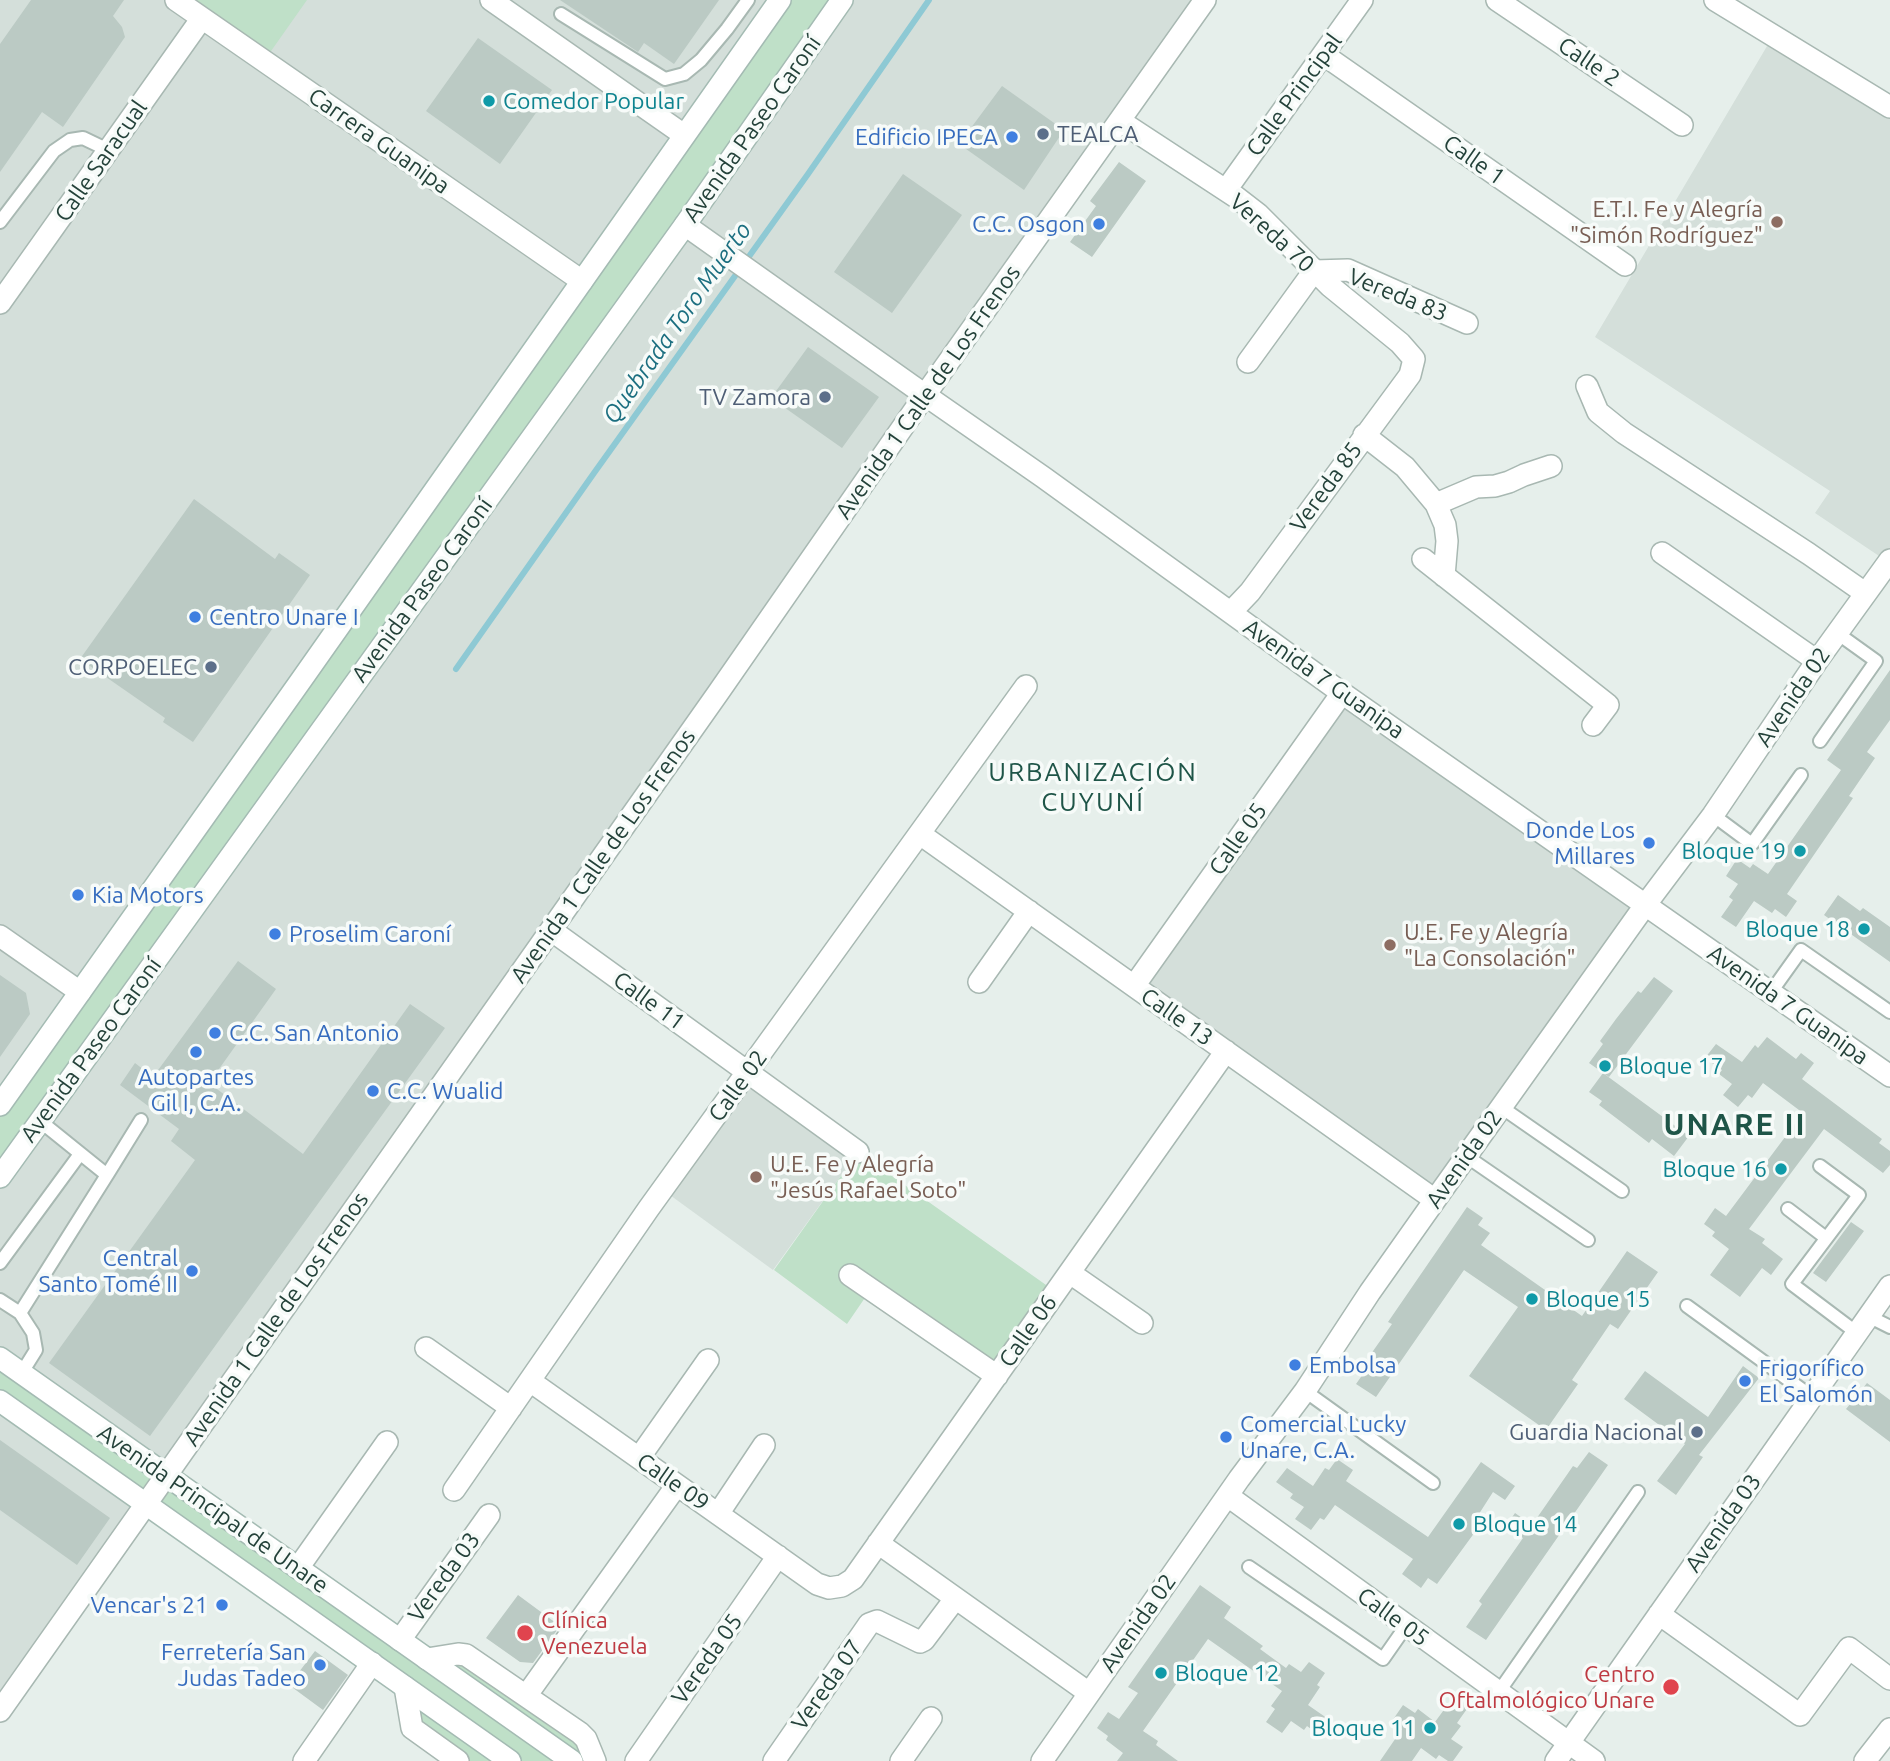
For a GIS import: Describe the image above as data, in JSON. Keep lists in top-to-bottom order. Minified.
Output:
{"streets":{"street":["Calle 2","Calle Principal","Avenida Paseo Caroní","Carrera Guanipa","Calle 1","Calle Saracual","Vereda 70","Vereda 83","Avenida 1 Calle de Los Frenos","Vereda 85","Avenida 7 Guanipa","Avenida 02","Calle 05","Calle 11","Calle 13","Calle 02","Calle 06","Calle 09","Avenida Principal de Unare","Avenida 03","Vereda 03","Vereda 05","Vereda 07"]},"crossings":[["Calle Principal","Calle 1"],["Calle Principal","Vereda 70"],["Avenida Paseo Caroní","Carrera Guanipa"],["Avenida Paseo Caroní","Avenida 7 Guanipa"],["Carrera Guanipa","Calle Saracual"],["Vereda 70","Vereda 83"],["Vereda 70","Avenida 1 Calle de Los Frenos"],["Vereda 70","Vereda 85"],["Avenida 1 Calle de Los Frenos","Avenida 7 Guanipa"],["Avenida 1 Calle de Los Frenos","Calle 11"],["Avenida 1 Calle de Los Frenos","Avenida Principal de Unare"],["Vereda 85","Avenida 7 Guanipa"],["Avenida 7 Guanipa","Avenida 02"],["Avenida 7 Guanipa","Calle 05"],["Avenida 02","Calle 05"],["Avenida 02","Calle 13"],["Calle 05","Calle 13"],["Calle 05","Avenida 03"],["Calle 11","Calle 02"],["Calle 13","Calle 02"],["Calle 13","Calle 06"],["Calle 02","Calle 09"],["Calle 06","Calle 09"],["Calle 09","Vereda 05"],["Avenida Principal de Unare","Vereda 03"]],"districts":["URBANIZACIÓN CUYUNÍ","UNARE II"],"water":["Quebrada Toro Muerto"],"places":["Comedor Popular","TEALCA","Edificio IPECA","E.T.I. Fe y Alegría \"Simón Rodríguez\"","C.C. Osgon","TV Zamora","Centro Unare I","CORPOELEC","Donde Los Millares","Bloque 19","Kia Motors","Bloque 18","Proselim Caroní","U.E. Fe y Alegría \"La Consolación\"","C.C. San Antonio","Autopartes Gil I, C.A.","Bloque 17","C.C. Wualid","Bloque 16","U.E. Fe y Alegría \"Jesús Rafael Soto\"","Central Santo Tomé II","Bloque 15","Embolsa","Frigorífico El Salomón","Guardia Nacional","Comercial Lucky Unare, C.A.","Bloque 14","Vencar's 21","Clínica Venezuela","Ferretería San Judas Tadeo","Bloque 12","Centro Oftalmológico Unare","Bloque 11"]}
